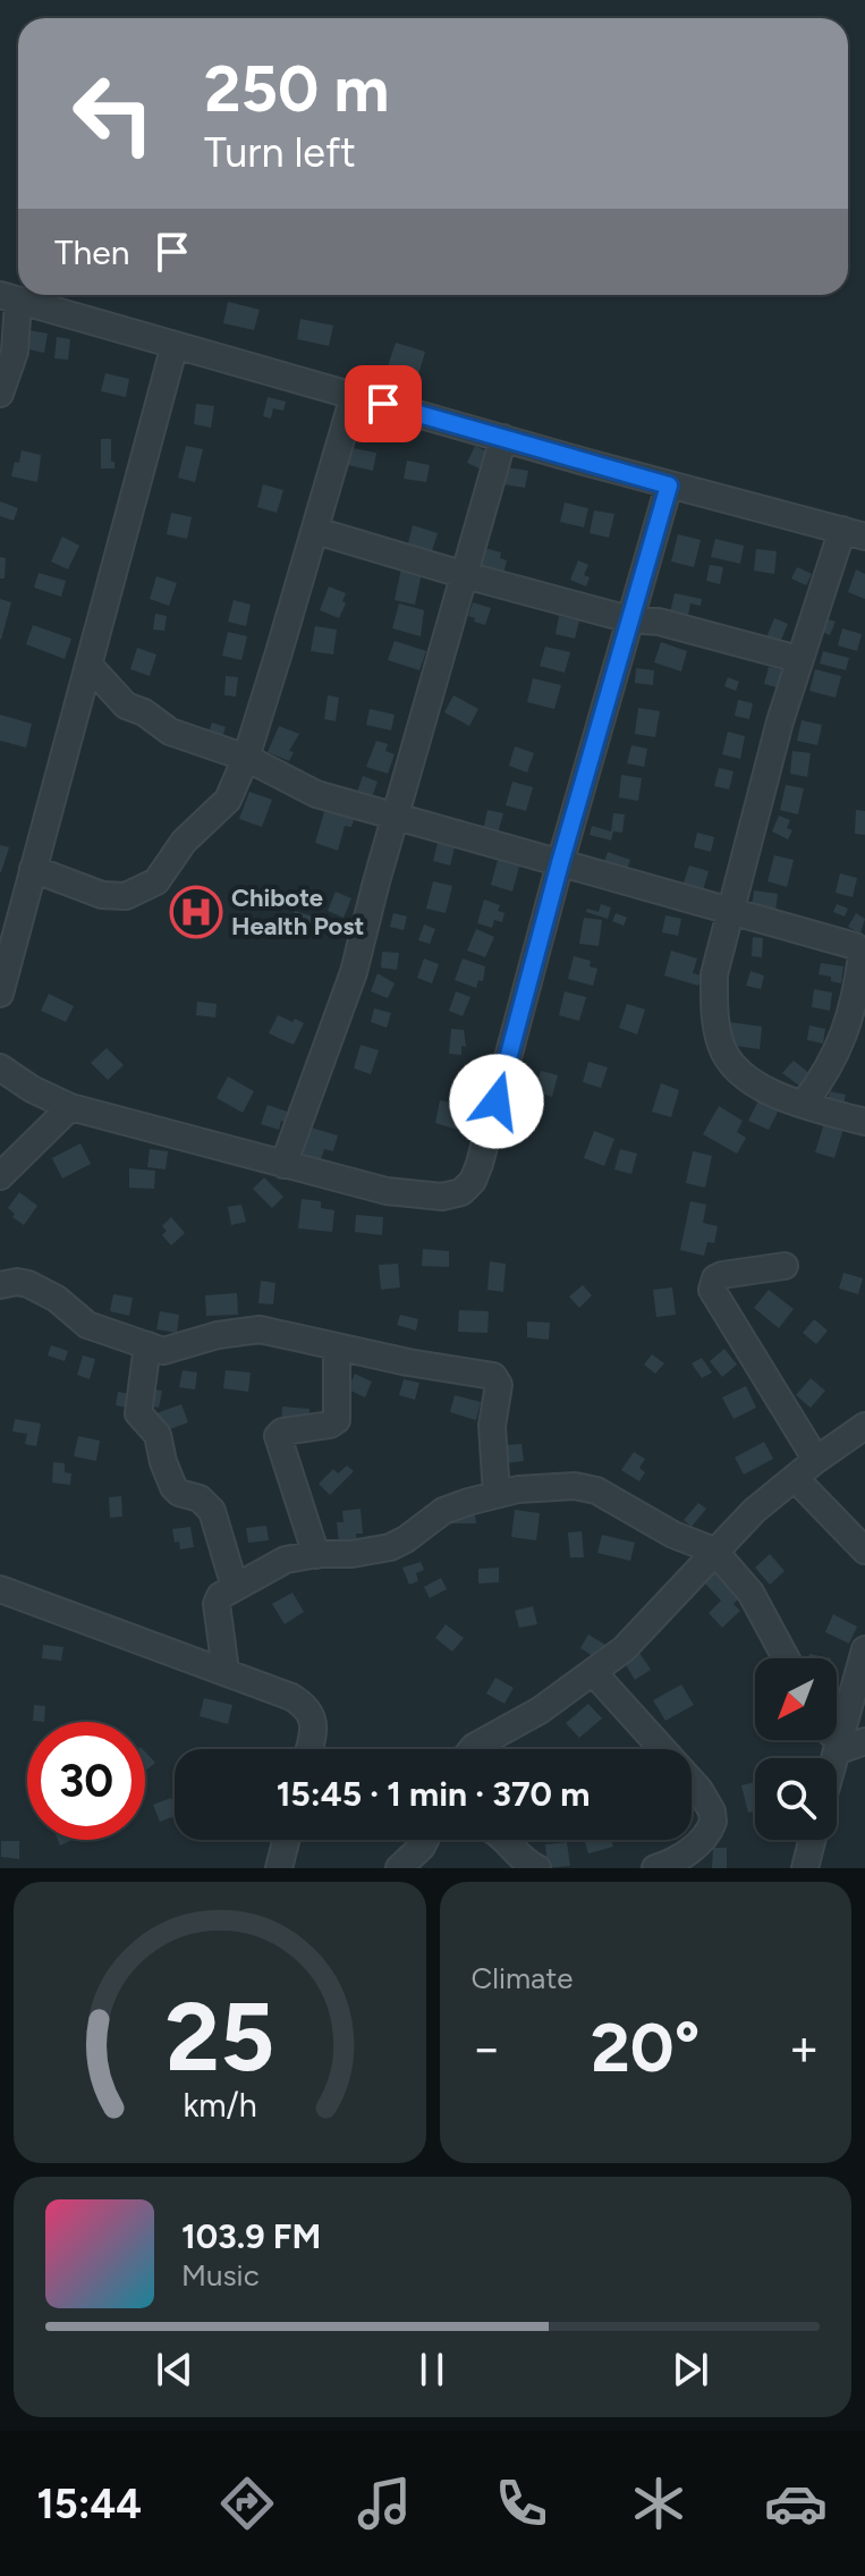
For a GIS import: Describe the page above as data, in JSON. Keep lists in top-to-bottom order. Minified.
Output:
{"places":{"hospital":["Chibote Health Post"]},"north":"bottom left","page":{"turn":["250 m","Turn left"],"then":"Then","limit":"30","trip":"15:45 · 1 min · 370 m","tile":"Climate","heat":["−","20°","+"],"song":["103.9 FM","Music"],"tabs":"15:44","gauge":["25","km/h"]}}
